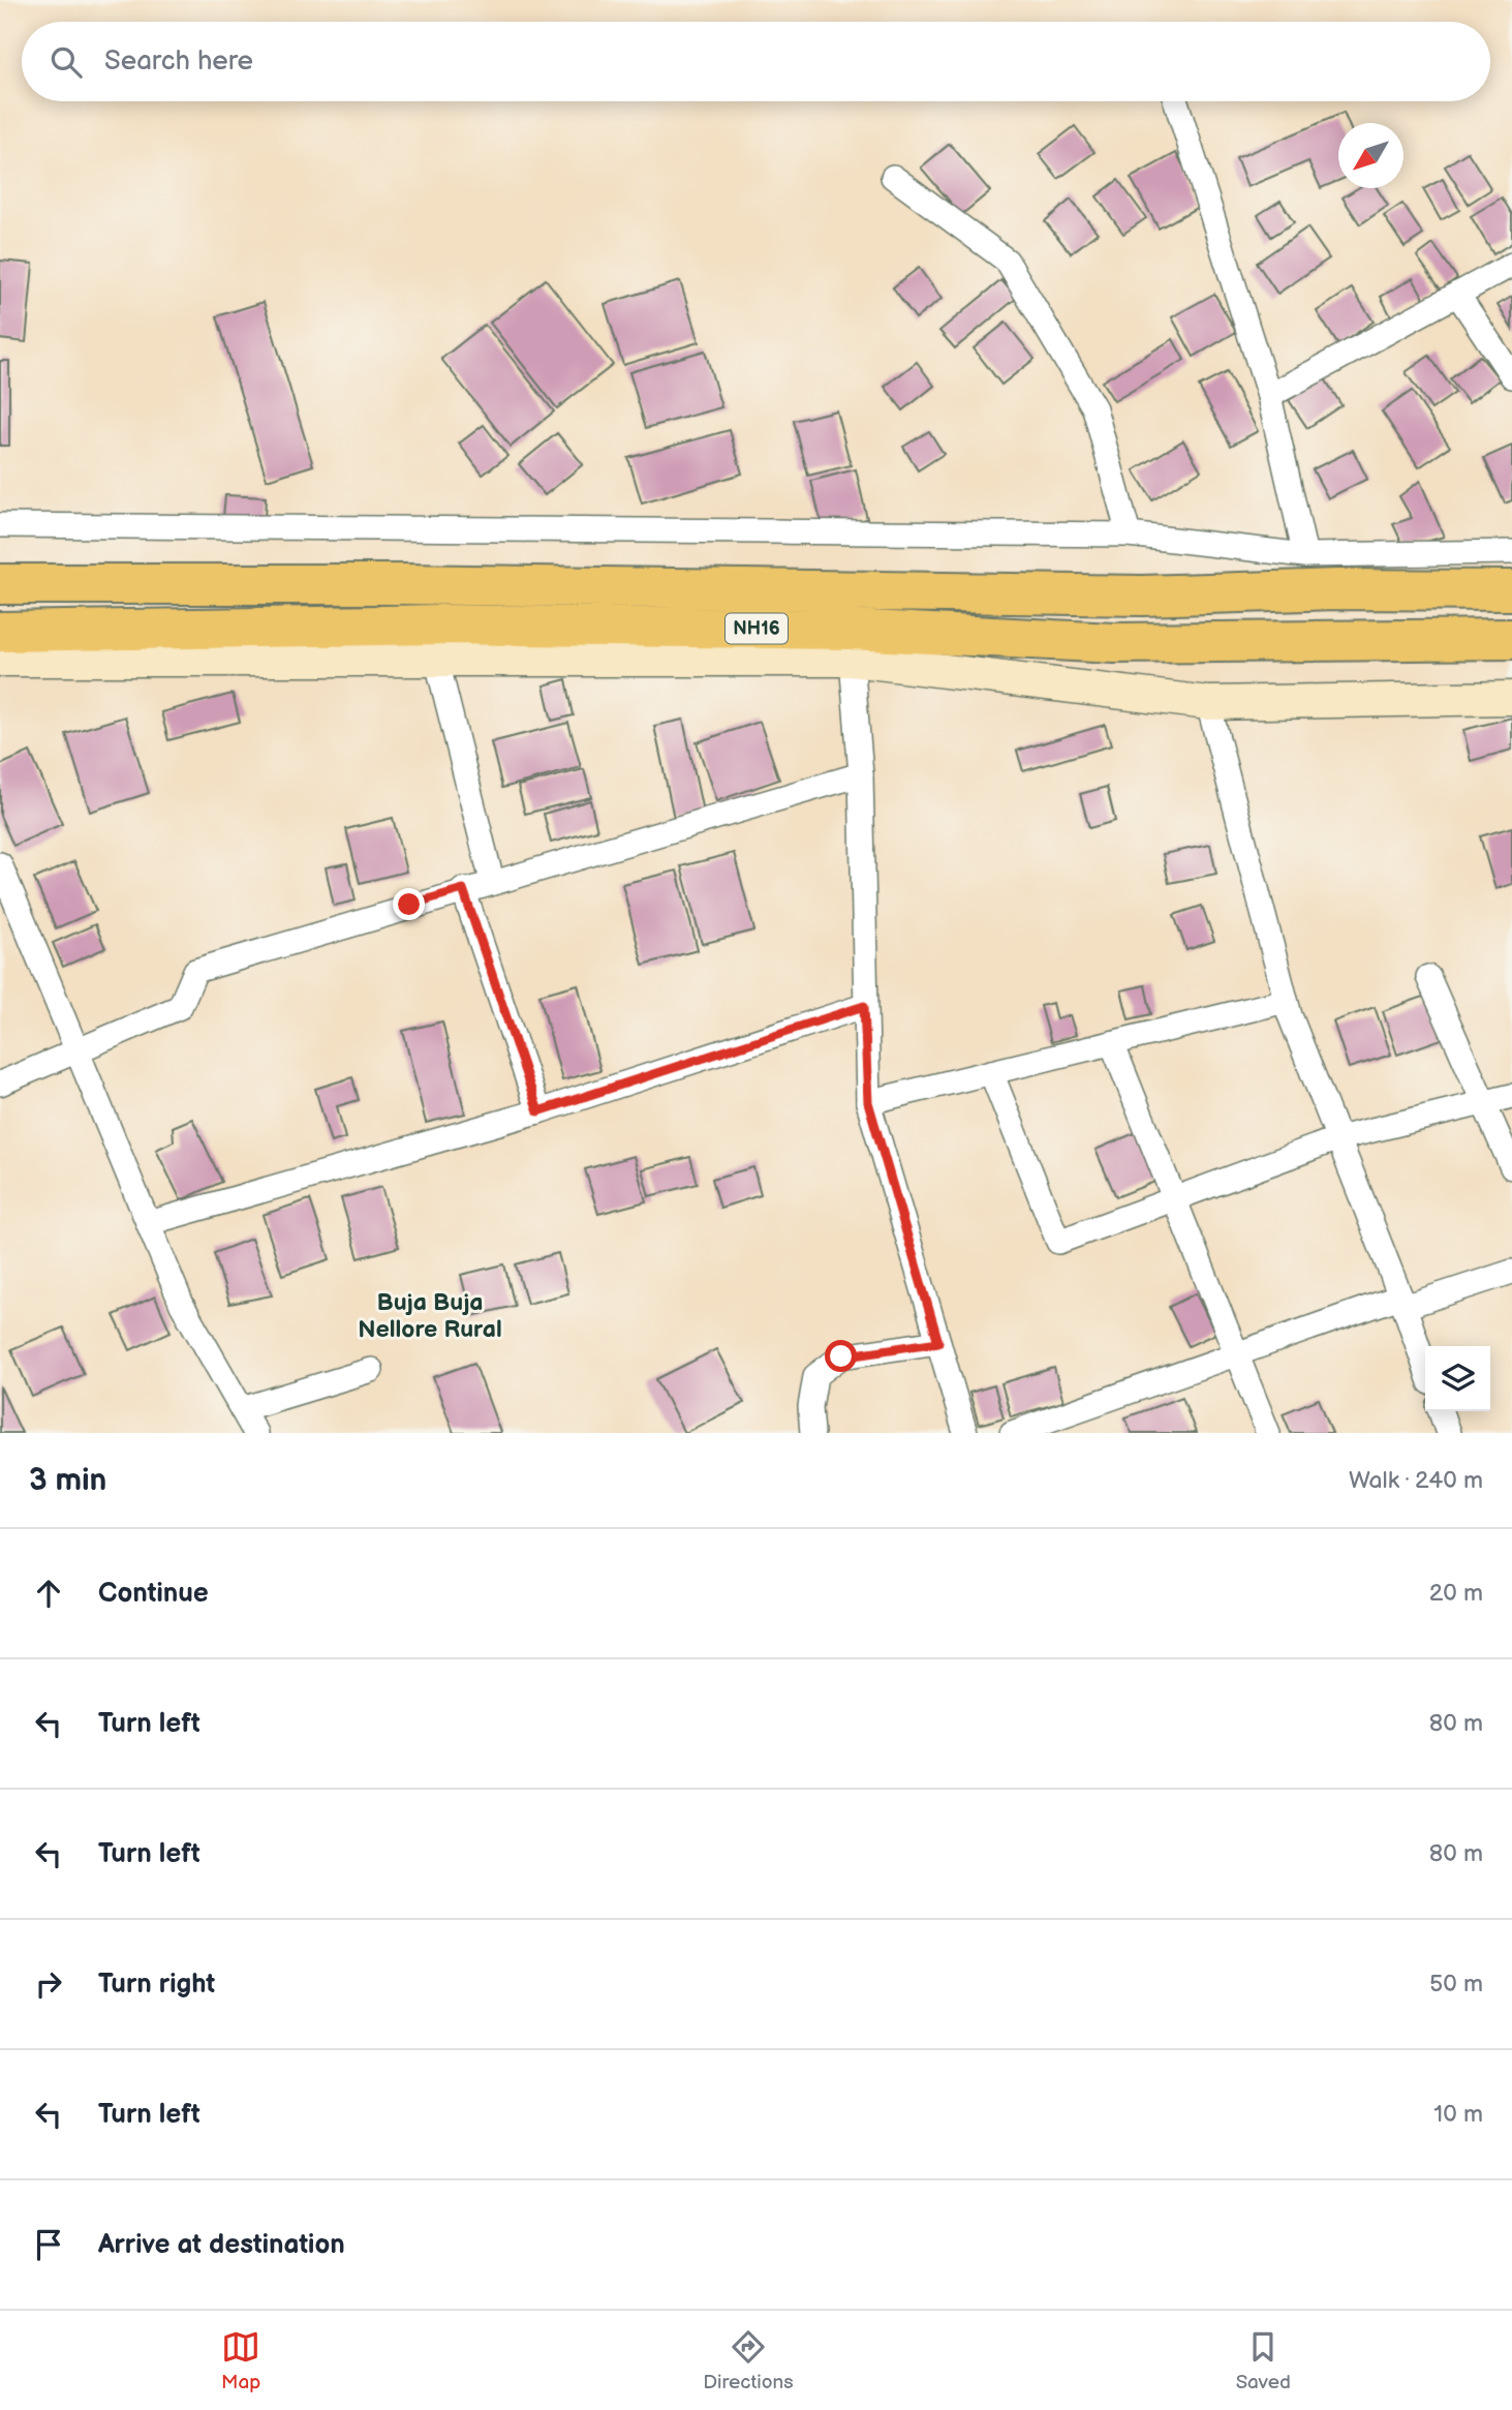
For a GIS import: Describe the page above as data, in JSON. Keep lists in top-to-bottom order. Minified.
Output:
{"streets":{"highway":["NH16"]},"districts":["Buja Buja Nellore Rural"],"north":"bottom left","page":{"search":"Search here","heading":["3 min","Walk · 240 m"],"list":[["Continue","20 m"],["Turn left","80 m"],["Turn left","80 m"],["Turn right","50 m"],["Turn left","10 m"],"Arrive at destination"],"nav":["Map","Directions","Saved"]}}
